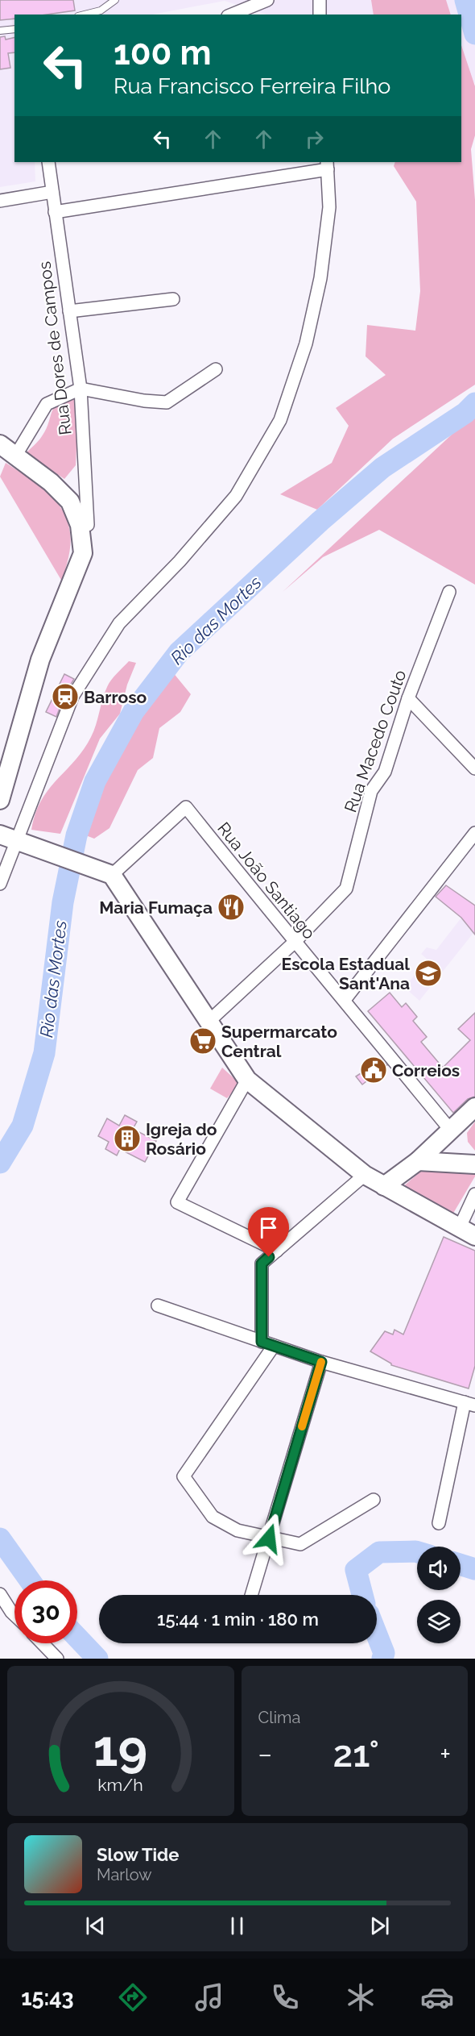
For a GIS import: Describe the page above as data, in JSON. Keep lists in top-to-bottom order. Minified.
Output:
{"streets":{"street":["Rua Dores de Campos","Rua Macedo Couto","Rua João Santiago"]},"crossings":[["Rua Macedo Couto","Rua João Santiago"]],"water":["Rio das Mortes"],"places":{"station":["Barroso"],"restaurant":["Maria Fumaça"],"school or university":["Escola Estadual Sant'Ana"],"supermarket":["Supermarcato Central"],"public building":["Correios"],"building":["Igreja do Rosário"]},"page":{"turn":["100 m","Rua Francisco Ferreira Filho"],"limit":"30","trip":"15:44 · 1 min · 180 m","tile":"Clima","heat":["−","21°","+"],"song":["Slow Tide","Marlow"],"tabs":"15:43","gauge":["19","km/h"]}}
